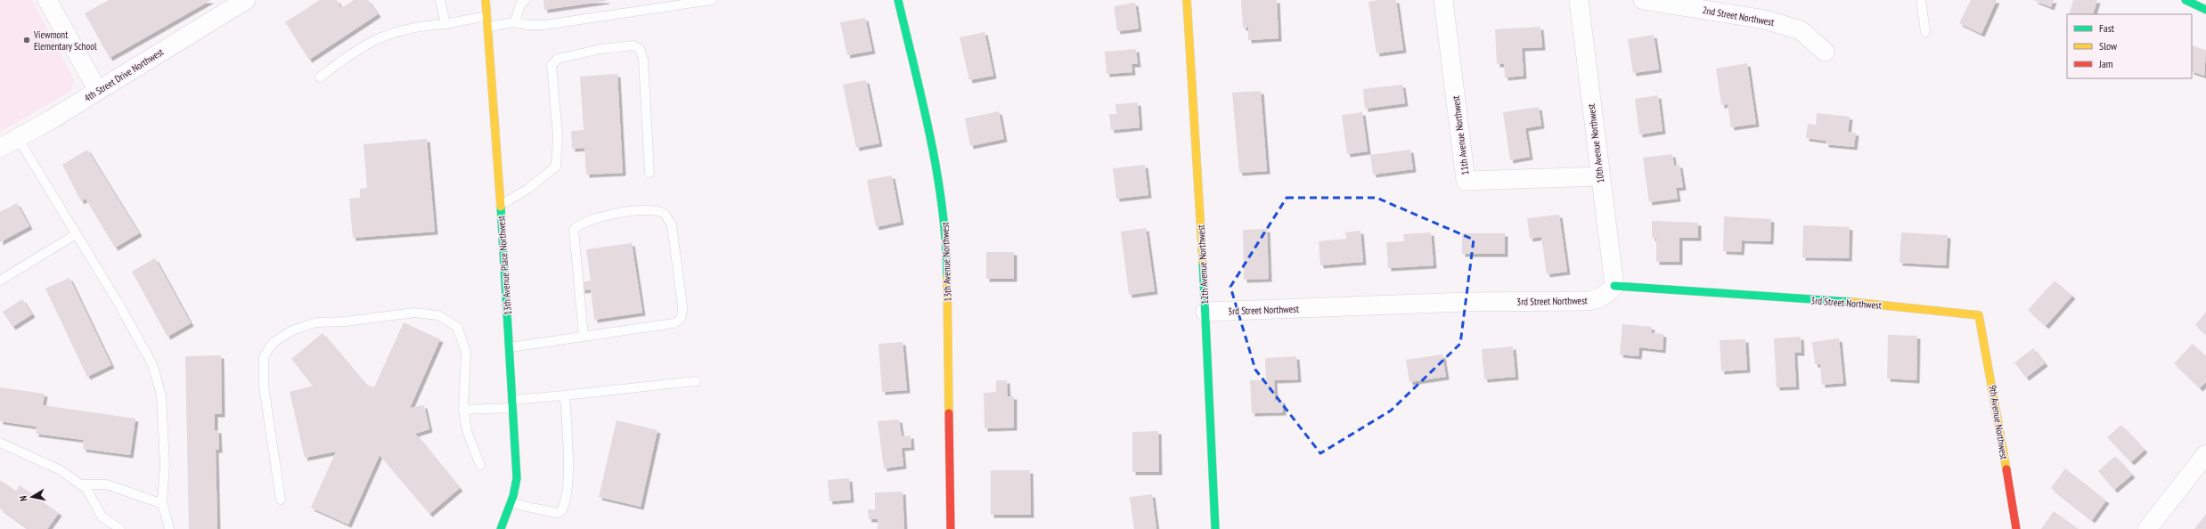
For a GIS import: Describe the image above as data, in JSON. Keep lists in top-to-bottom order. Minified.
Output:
{"streets":{"street":["2nd Street Northwest","4th Street Drive Northwest","11th Avenue Northwest","10th Avenue Northwest","13th Avenue Northwest","12th Avenue Northwest","13th Avenue Place Northwest","3rd Street Northwest","9th Avenue Northwest"]},"crossings":[["11th Avenue Northwest","10th Avenue Northwest"],["10th Avenue Northwest","3rd Street Northwest"],["12th Avenue Northwest","3rd Street Northwest"],["3rd Street Northwest","9th Avenue Northwest"]],"places":["Viewmont Elementary School"],"legend":["Fast","Slow","Jam"],"north":"left"}
